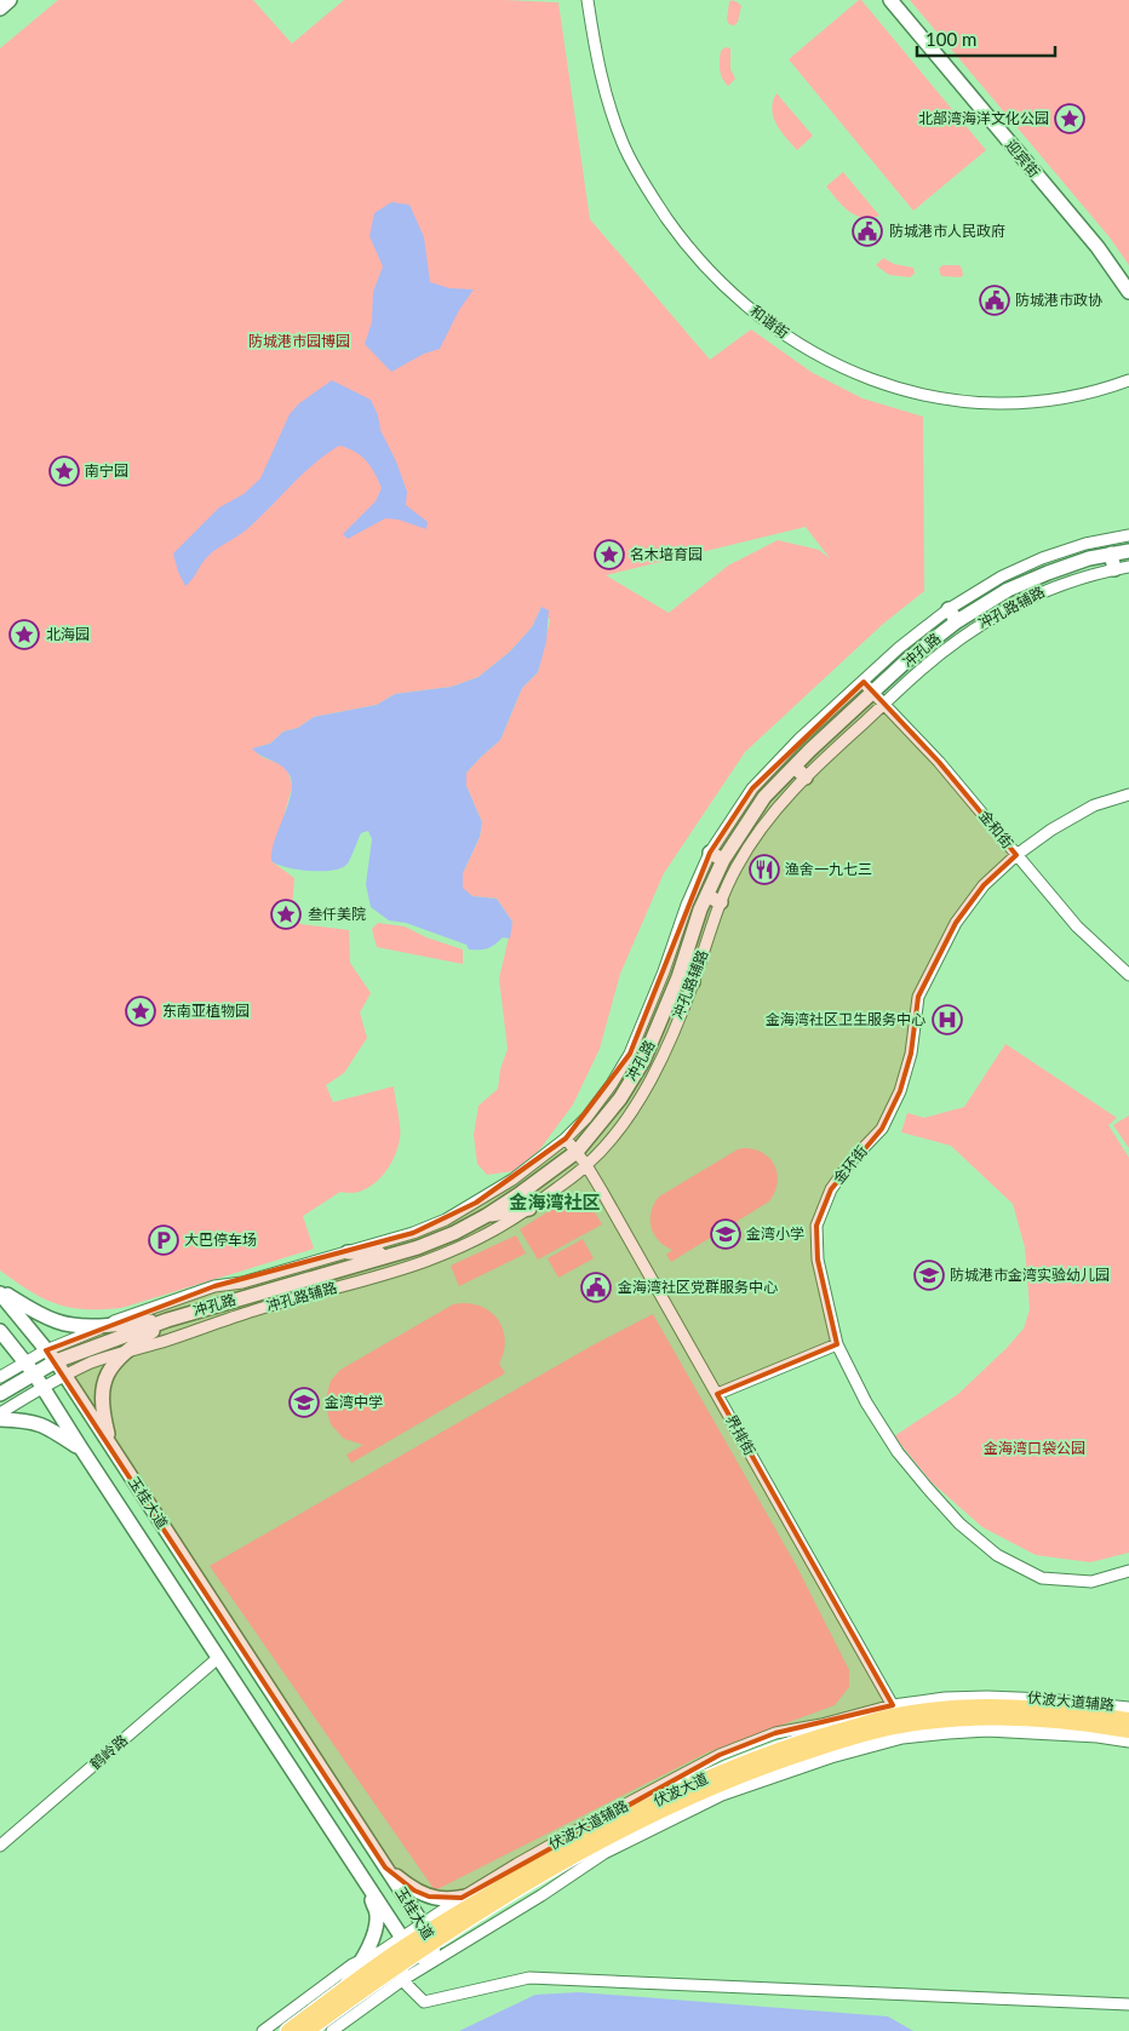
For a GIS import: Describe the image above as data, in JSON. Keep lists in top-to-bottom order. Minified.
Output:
{"streets":{"main road":["迎宾街","冲孔路","玉桂大道","伏波大道"],"street":["和谐街","冲孔路辅路","金和街","金环街","界排街","伏波大道辅路","鹤岭路"]},"crossings":[["冲孔路辅路","冲孔路"],["冲孔路辅路","金和街"],["冲孔路辅路","界排街"],["冲孔路辅路","玉桂大道"],["冲孔路","金和街"],["冲孔路","界排街"],["冲孔路","玉桂大道"],["金和街","金环街"],["界排街","伏波大道"],["玉桂大道","伏波大道辅路"],["玉桂大道","鹤岭路"],["玉桂大道","伏波大道"],["伏波大道辅路","伏波大道"]],"districts":["金海湾社区"],"parks":["防城港市园博园","金海湾口袋公园"],"places":{"place":["北部湾海洋文化公园","南宁园","名木培育园","北海园","叁仟美院","东南亚植物园"],"public building":["防城港市人民政府","防城港市政协","金海湾社区党群服务中心"],"restaurant":["渔舍一九七三"],"hospital":["金海湾社区卫生服务中心"],"school or university":["金湾小学","防城港市金湾实验幼儿园","金湾中学"],"parking":["大巴停车场"]},"scale_bar":"100 m"}
